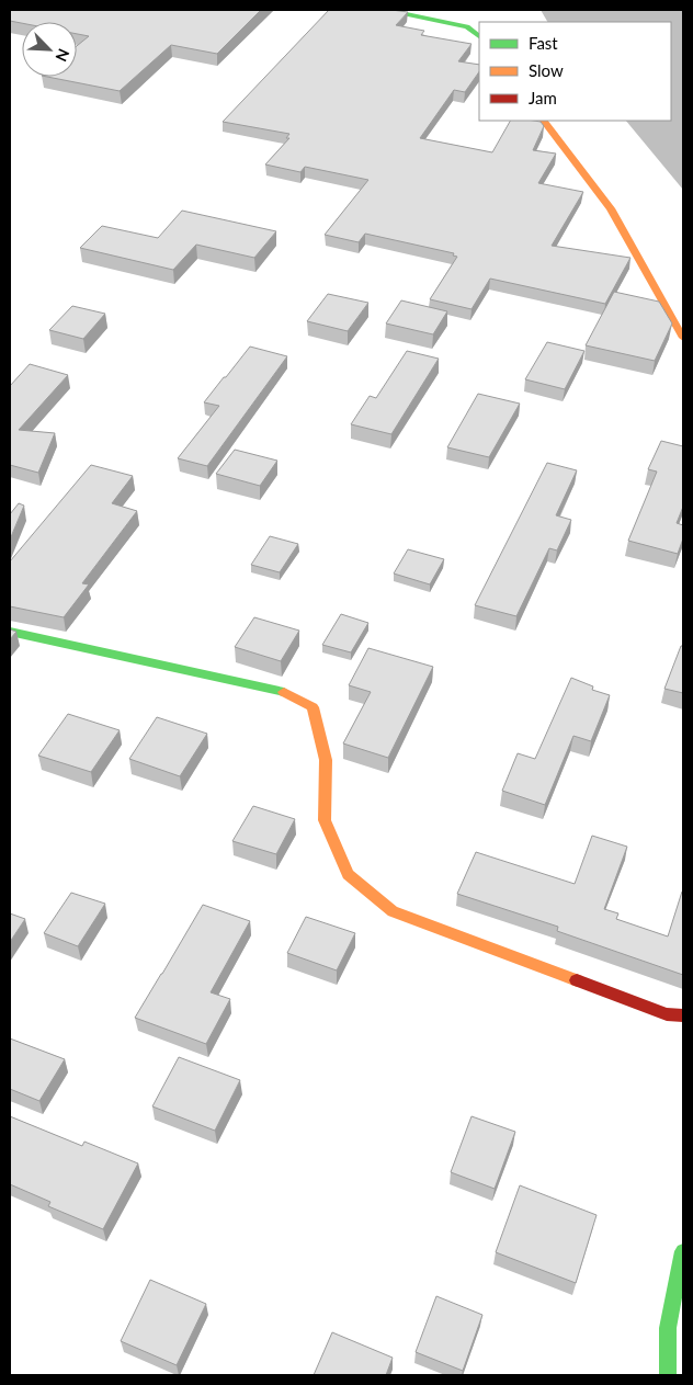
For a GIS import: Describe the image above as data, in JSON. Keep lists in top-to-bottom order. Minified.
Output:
{"legend":["Fast","Slow","Jam"],"north":"bottom right"}
